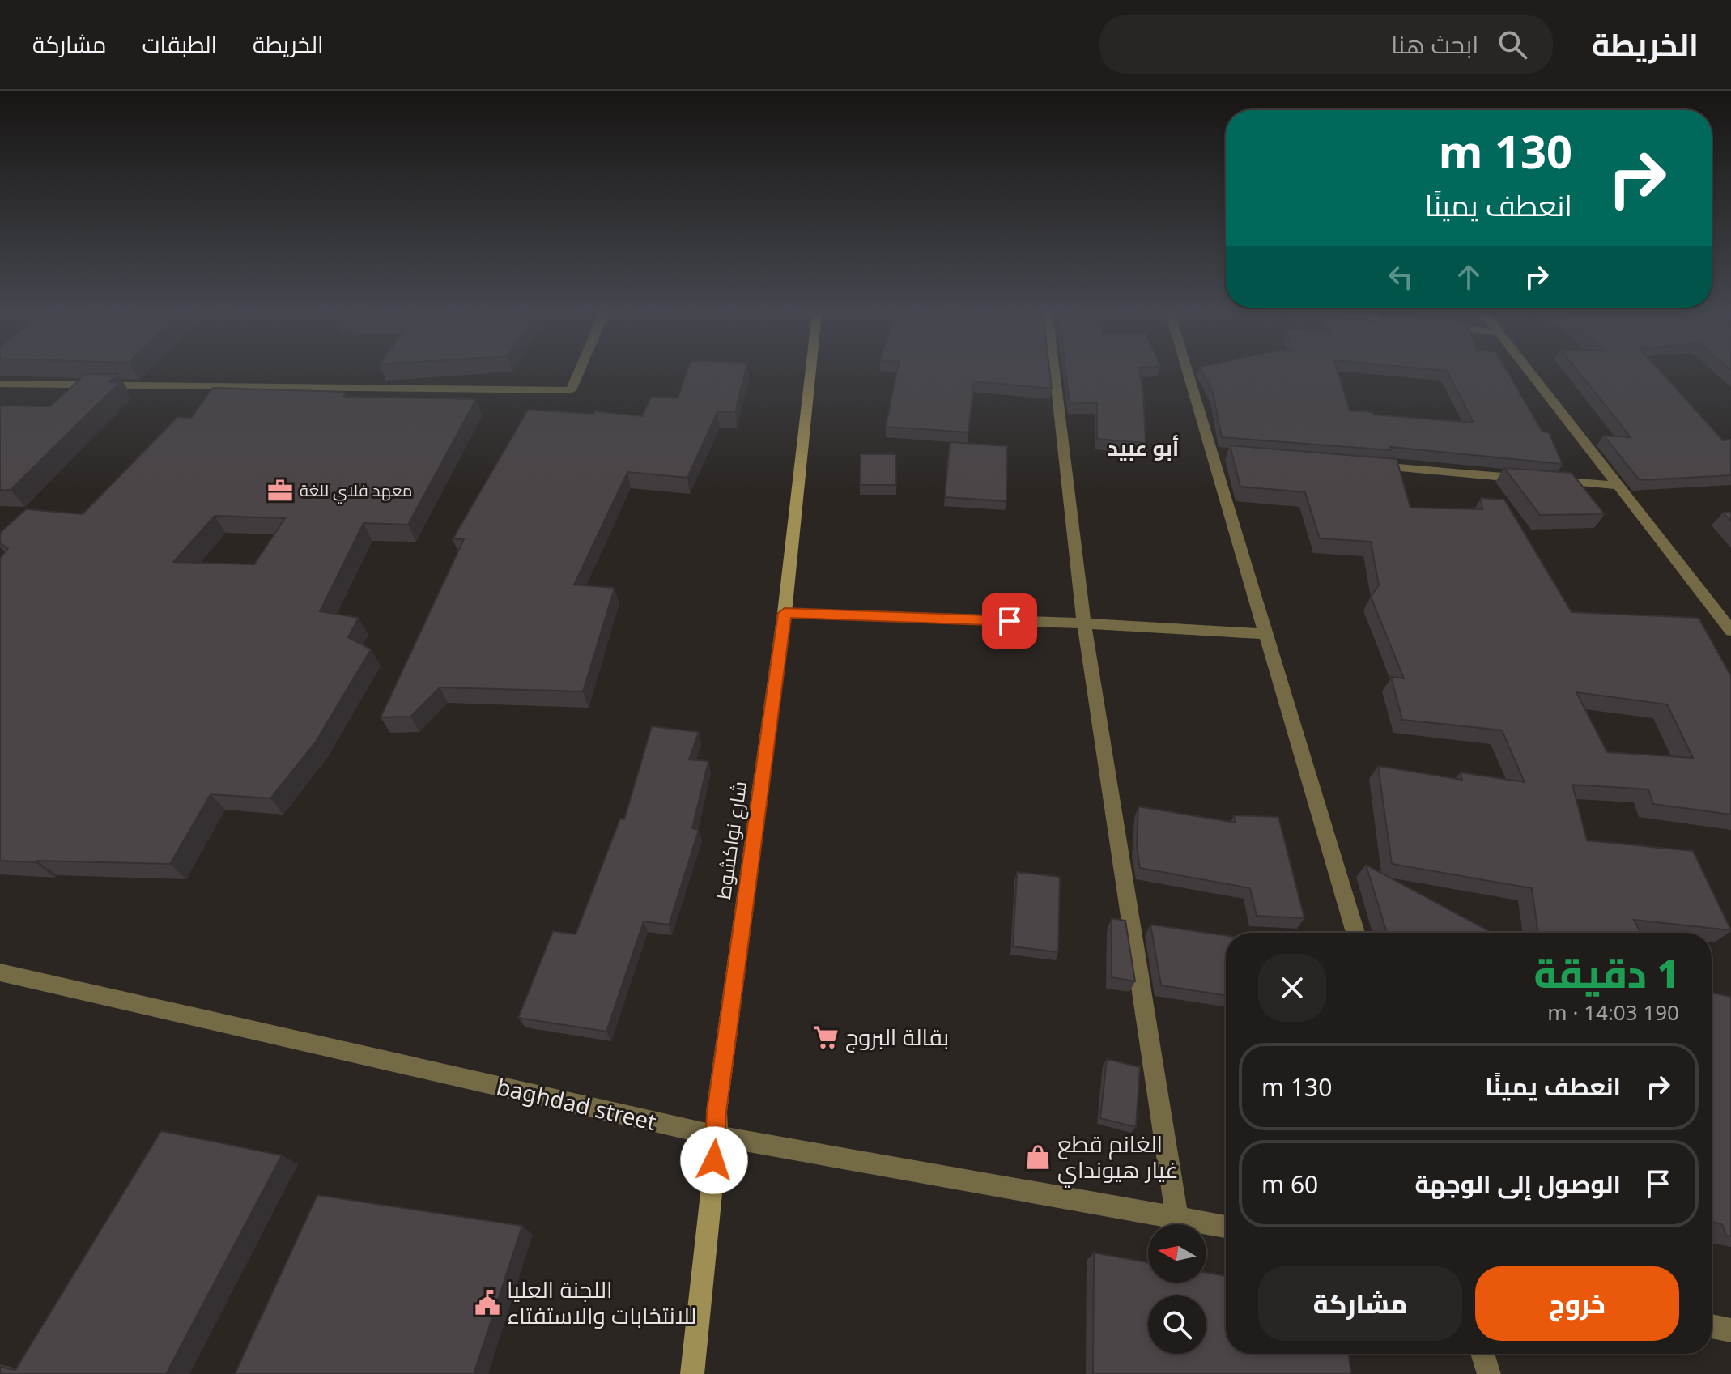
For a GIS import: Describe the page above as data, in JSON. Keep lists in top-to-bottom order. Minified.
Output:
{"streets":{"street":["شارع نواكشوط","baghdad street"]},"crossings":[["شارع نواكشوط","baghdad street"]],"districts":["أبو عبيد"],"places":{"office":["معهد فلاي للغة"],"supermarket":["بقالة البروج"],"shop":["الغانم قطع غيار هيونداي"],"public building":["اللجنة العليا للانتخابات والاستفتاء"]},"north":"left","page":{"header":"الخريطة","search":"ابحث هنا","nav":["الخريطة","الطبقات","مشاركة"],"turn":["130 m","انعطف يمينًا"],"heading":["1 دقيقة","190 m · 14:03"],"list":[{"name":"انعطف يمينًا","value":"130 m"},{"name":"الوصول إلى الوجهة","value":"60 m"}],"buttons":["خروج","مشاركة"]}}
